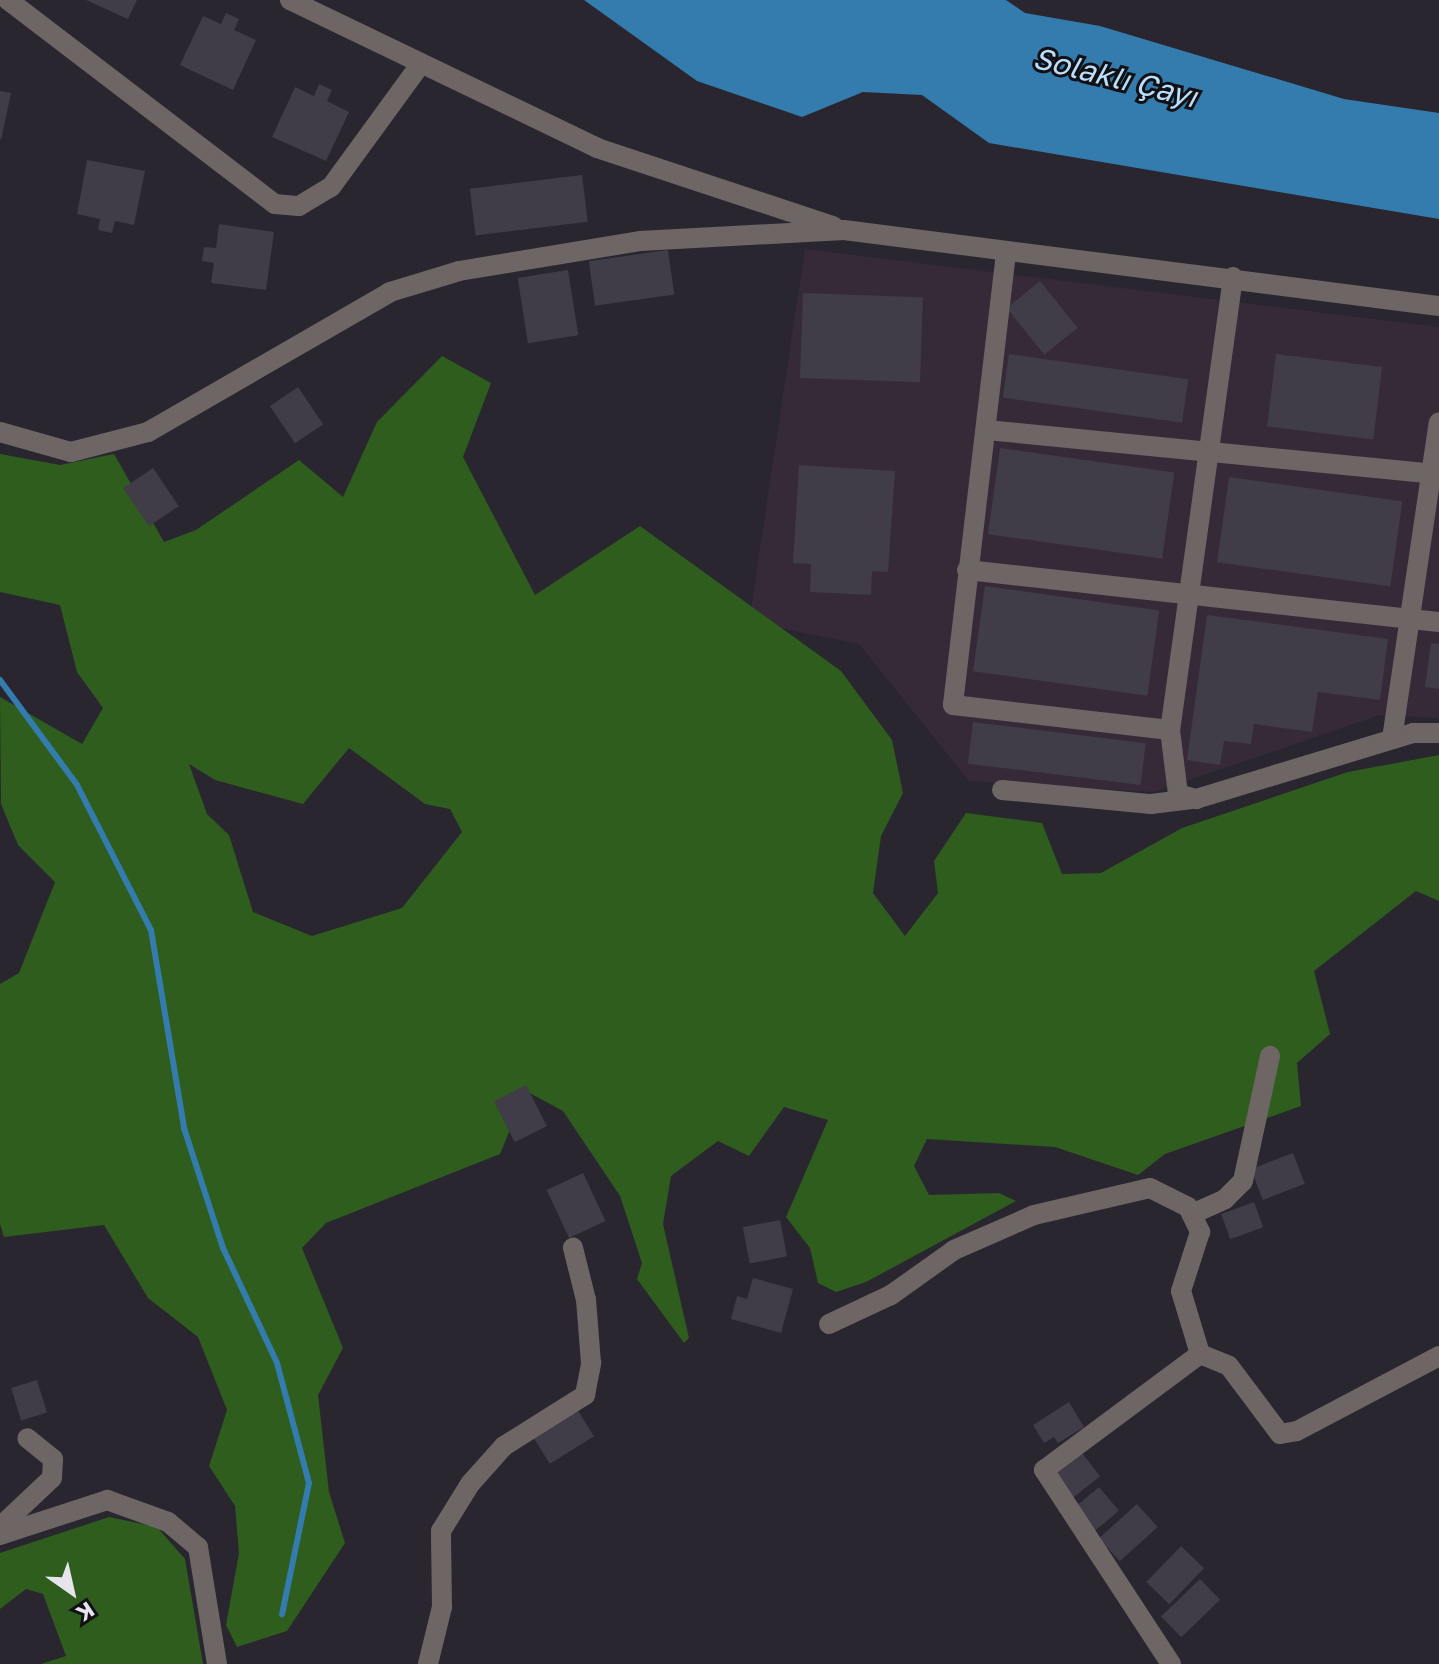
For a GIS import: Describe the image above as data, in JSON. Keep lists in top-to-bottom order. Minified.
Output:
{"water":["Solaklı Çayı"],"north":"bottom right"}
